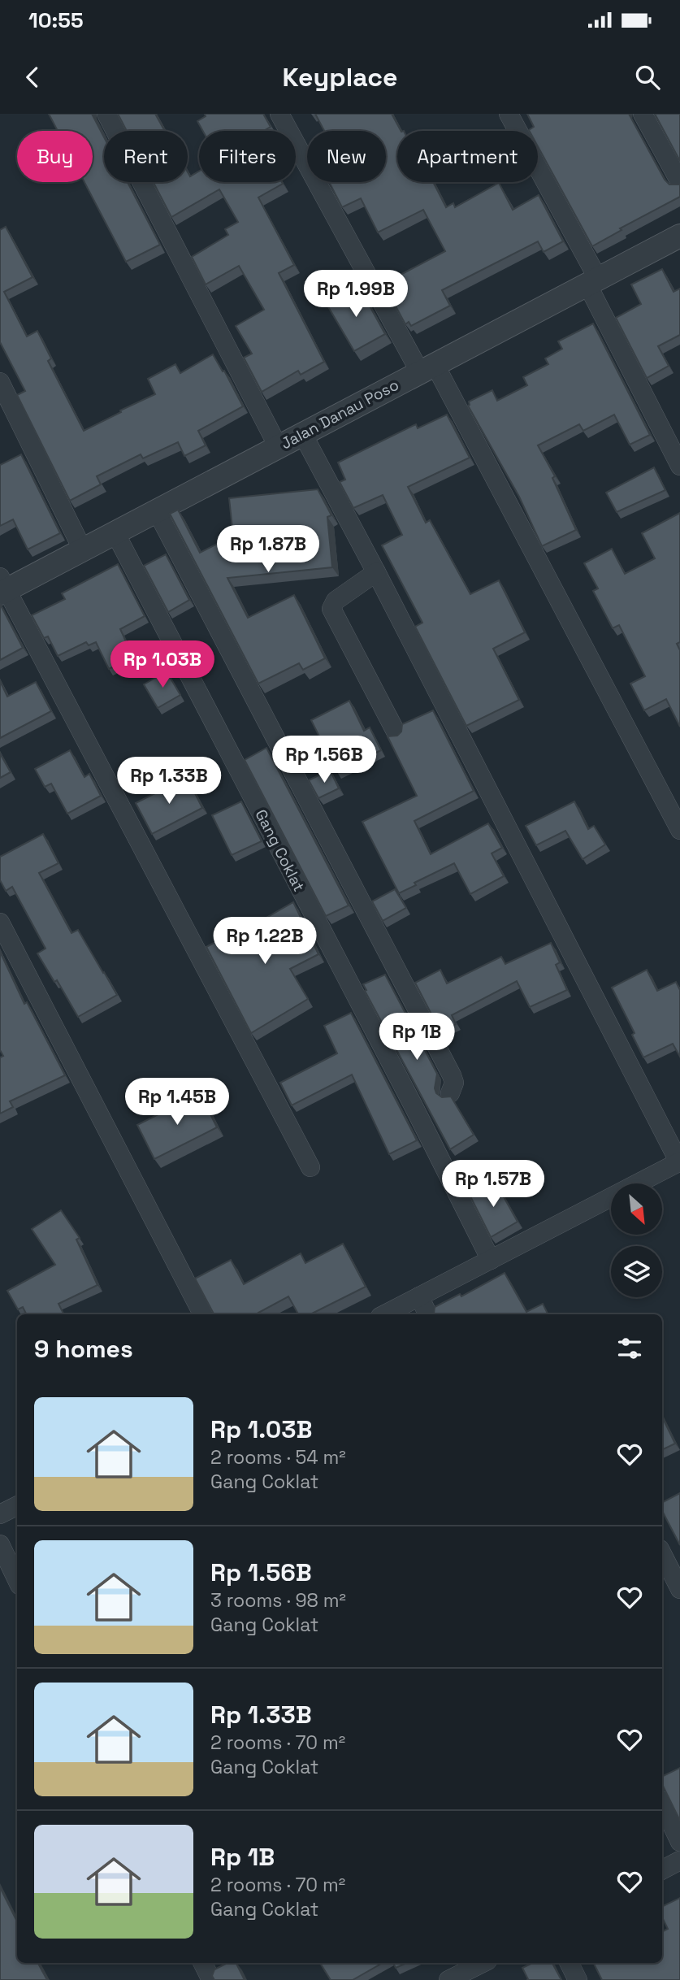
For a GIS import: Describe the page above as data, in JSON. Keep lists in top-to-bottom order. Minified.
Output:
{"streets":{"street":["Jalan Danau Poso","Gang Coklat"]},"crossings":[["Jalan Danau Poso","Gang Coklat"]],"north":"bottom right","page":{"status":"10:55","header":"Keyplace","chip":["Buy","Rent","Filters","New","Apartment"],"price":["Rp 1.99B","Rp 1.87B","Rp 1.03B","Rp 1.56B","Rp 1.33B","Rp 1.22B","Rp 1B","Rp 1.45B","Rp 1.57B"],"heading":"9 homes","list":[{"name":"Rp 1.03B","note":"2 rooms · 54 m² · Gang Coklat"},{"name":"Rp 1.56B","note":"3 rooms · 98 m² · Gang Coklat"},{"name":"Rp 1.33B","note":"2 rooms · 70 m² · Gang Coklat"},{"name":"Rp 1B","note":"2 rooms · 70 m² · Gang Coklat"}]}}
